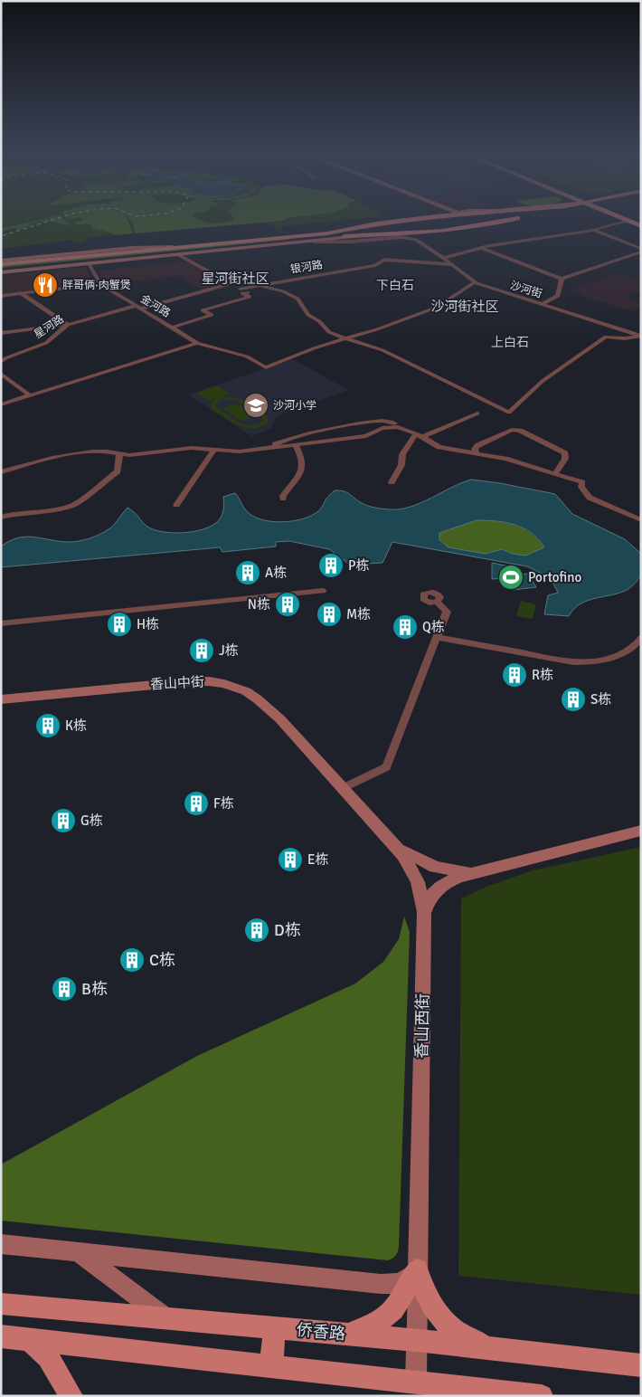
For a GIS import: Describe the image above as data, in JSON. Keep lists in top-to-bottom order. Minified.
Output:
{"streets":{"main road":["侨香路"],"street":["银河路","沙河街","金河路","星河路","香山中街","香山西街"]},"crossings":[["银河路","沙河街"],["沙河街","金河路"],["金河路","星河路"],["香山中街","香山西街"],["香山西街","侨香路"]],"districts":["星河街社区","下白石","沙河街社区","上白石"],"places":{"restaurant":["胖哥俩·肉蟹煲"],"school or university":["沙河小学"],"building":["P栋","A栋","N栋","M栋","H栋","Q栋","J栋","R栋","S栋","K栋","F栋","G栋","E栋","D栋","C栋","B栋"],"sports":["Portofino"]}}
